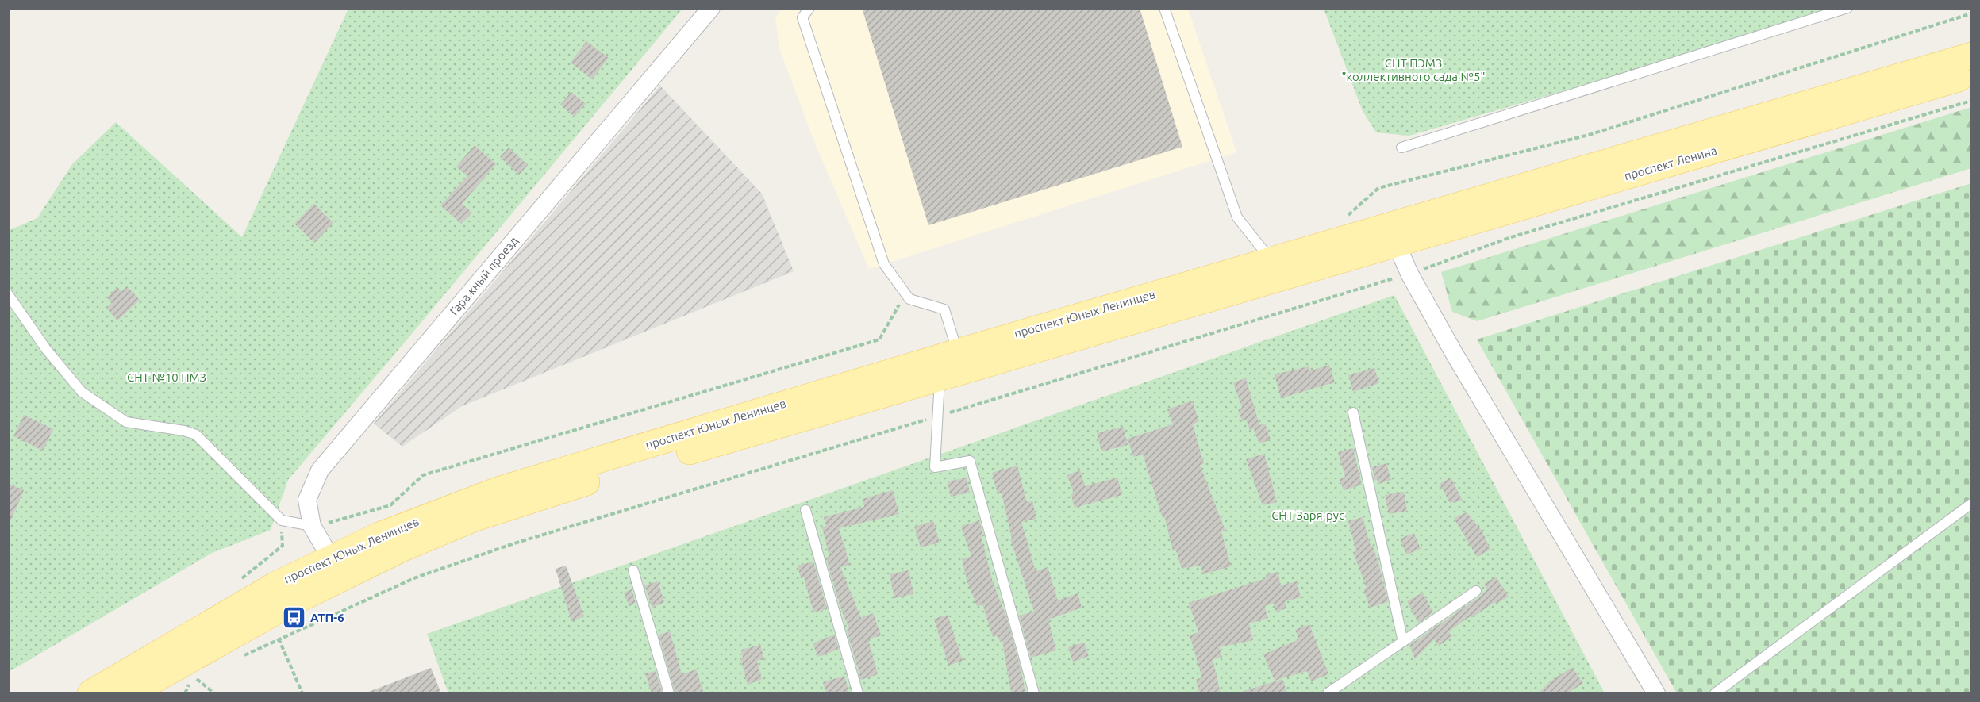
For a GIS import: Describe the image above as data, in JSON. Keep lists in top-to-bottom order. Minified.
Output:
{"streets":{"main road":["проспект Ленина","проспект Юных Ленинцев"],"street":["Гаражный проезд"]},"crossings":[["проспект Ленина","проспект Юных Ленинцев"],["Гаражный проезд","проспект Юных Ленинцев"]],"parks":["СНТ ПЭМЗ \"коллективного сада №5\"","СНТ №10 ПМЗ","СНТ Заря-рус"],"places":{"bus stop":["АТП-6"]}}
